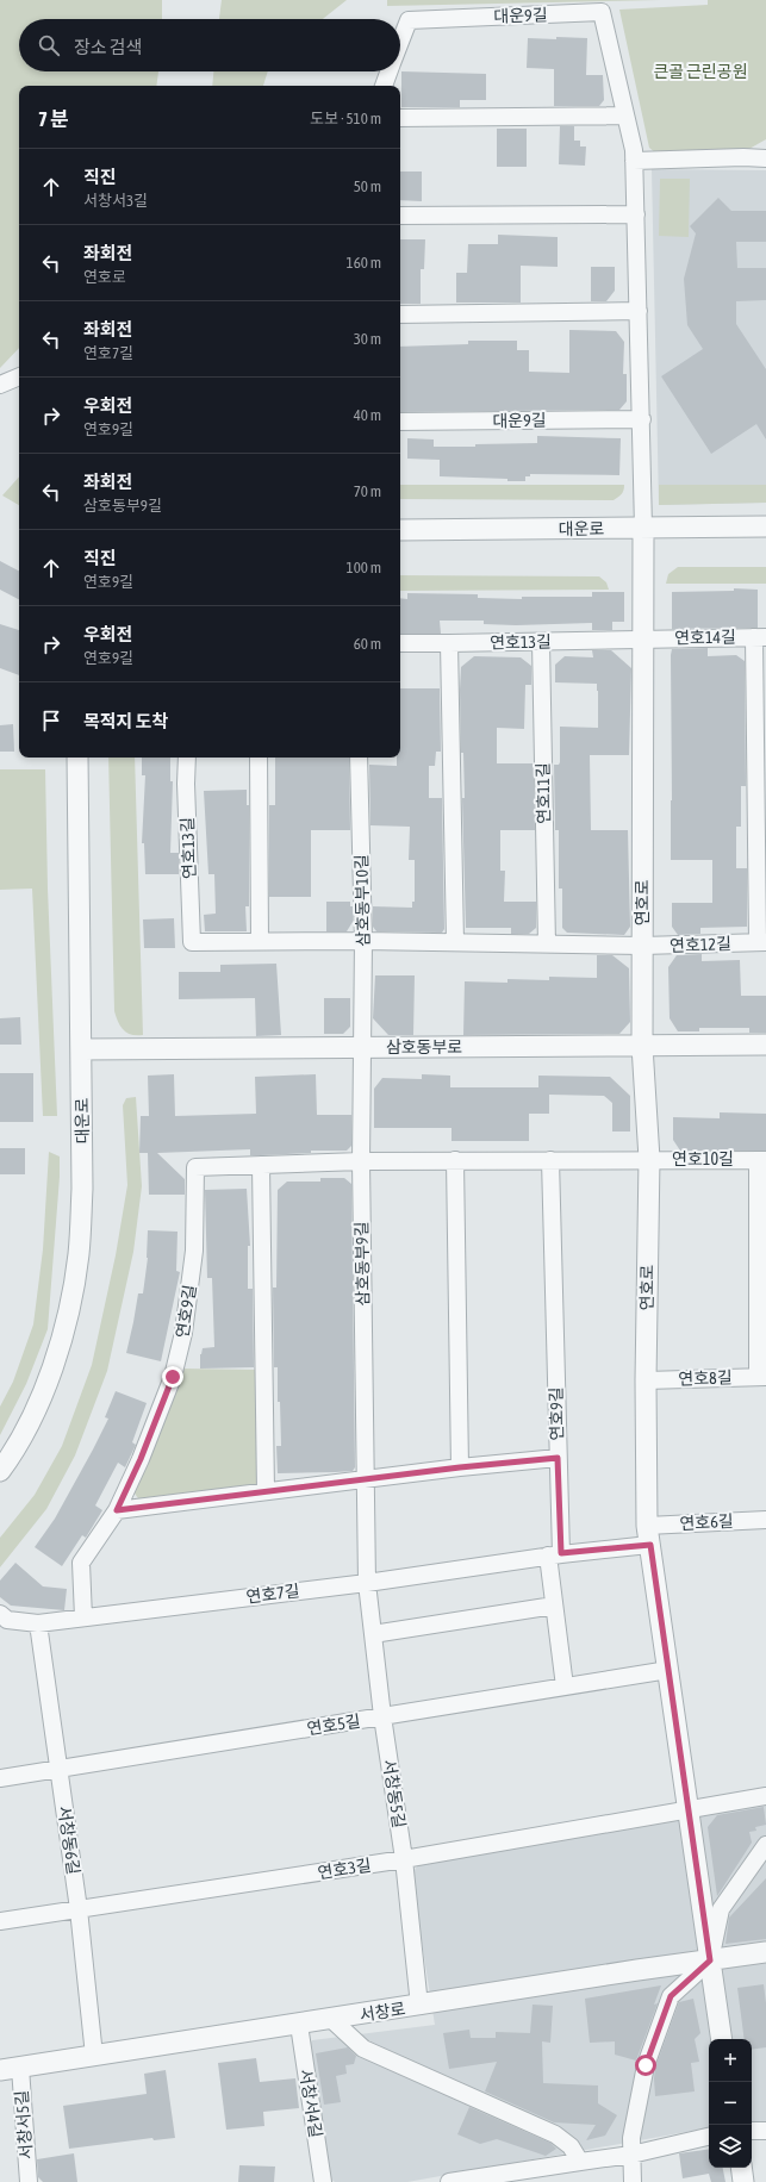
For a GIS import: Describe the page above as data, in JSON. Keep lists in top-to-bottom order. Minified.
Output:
{"streets":{"street":["대운9길","대운로","연호14길","연호13길","연호11길","삼호동부10길","연호로","연호12길","삼호동부로","연호10길","삼호동부9길","연호9길","연호8길","연호6길","연호7길","연호5길","서창동5길","서창동6길","연호3길","서창로","서창서4길","서창서5길"]},"crossings":[["대운9길","대운로"],["대운9길","연호로"],["대운로","연호로"],["대운로","삼호동부로"],["연호14길","연호13길"],["연호14길","연호로"],["연호14길","연호12길"],["연호13길","연호11길"],["연호13길","연호로"],["삼호동부10길","삼호동부로"],["삼호동부10길","삼호동부9길"],["연호로","연호12길"],["연호로","삼호동부로"],["연호로","연호10길"],["연호로","연호9길"],["연호로","연호8길"],["연호로","연호6길"],["연호로","연호7길"],["연호로","연호5길"],["연호로","연호3길"],["연호로","서창로"],["삼호동부로","삼호동부9길"],["연호10길","연호9길"],["연호10길","연호8길"],["삼호동부9길","연호9길"],["삼호동부9길","연호7길"],["삼호동부9길","서창동5길"],["연호9길","연호7길"],["연호6길","연호7길"],["연호7길","서창동5길"],["연호7길","서창동6길"],["연호5길","서창동5길"],["연호5길","서창동6길"],["서창동5길","연호3길"],["서창동5길","서창로"],["서창동6길","연호3길"],["서창동6길","서창로"],["서창로","서창서4길"],["서창로","서창서5길"]],"parks":["큰골 근린공원"],"page":{"search":"장소 검색","heading":["7 분","도보 · 510 m"],"list":[["직진","서창서3길","50 m"],["좌회전","연호로","160 m"],["좌회전","연호7길","30 m"],["우회전","연호9길","40 m"],["좌회전","삼호동부9길","70 m"],["직진","연호9길","100 m"],["우회전","연호9길","60 m"],"목적지 도착"],"map_buttons":["+","−"]}}
